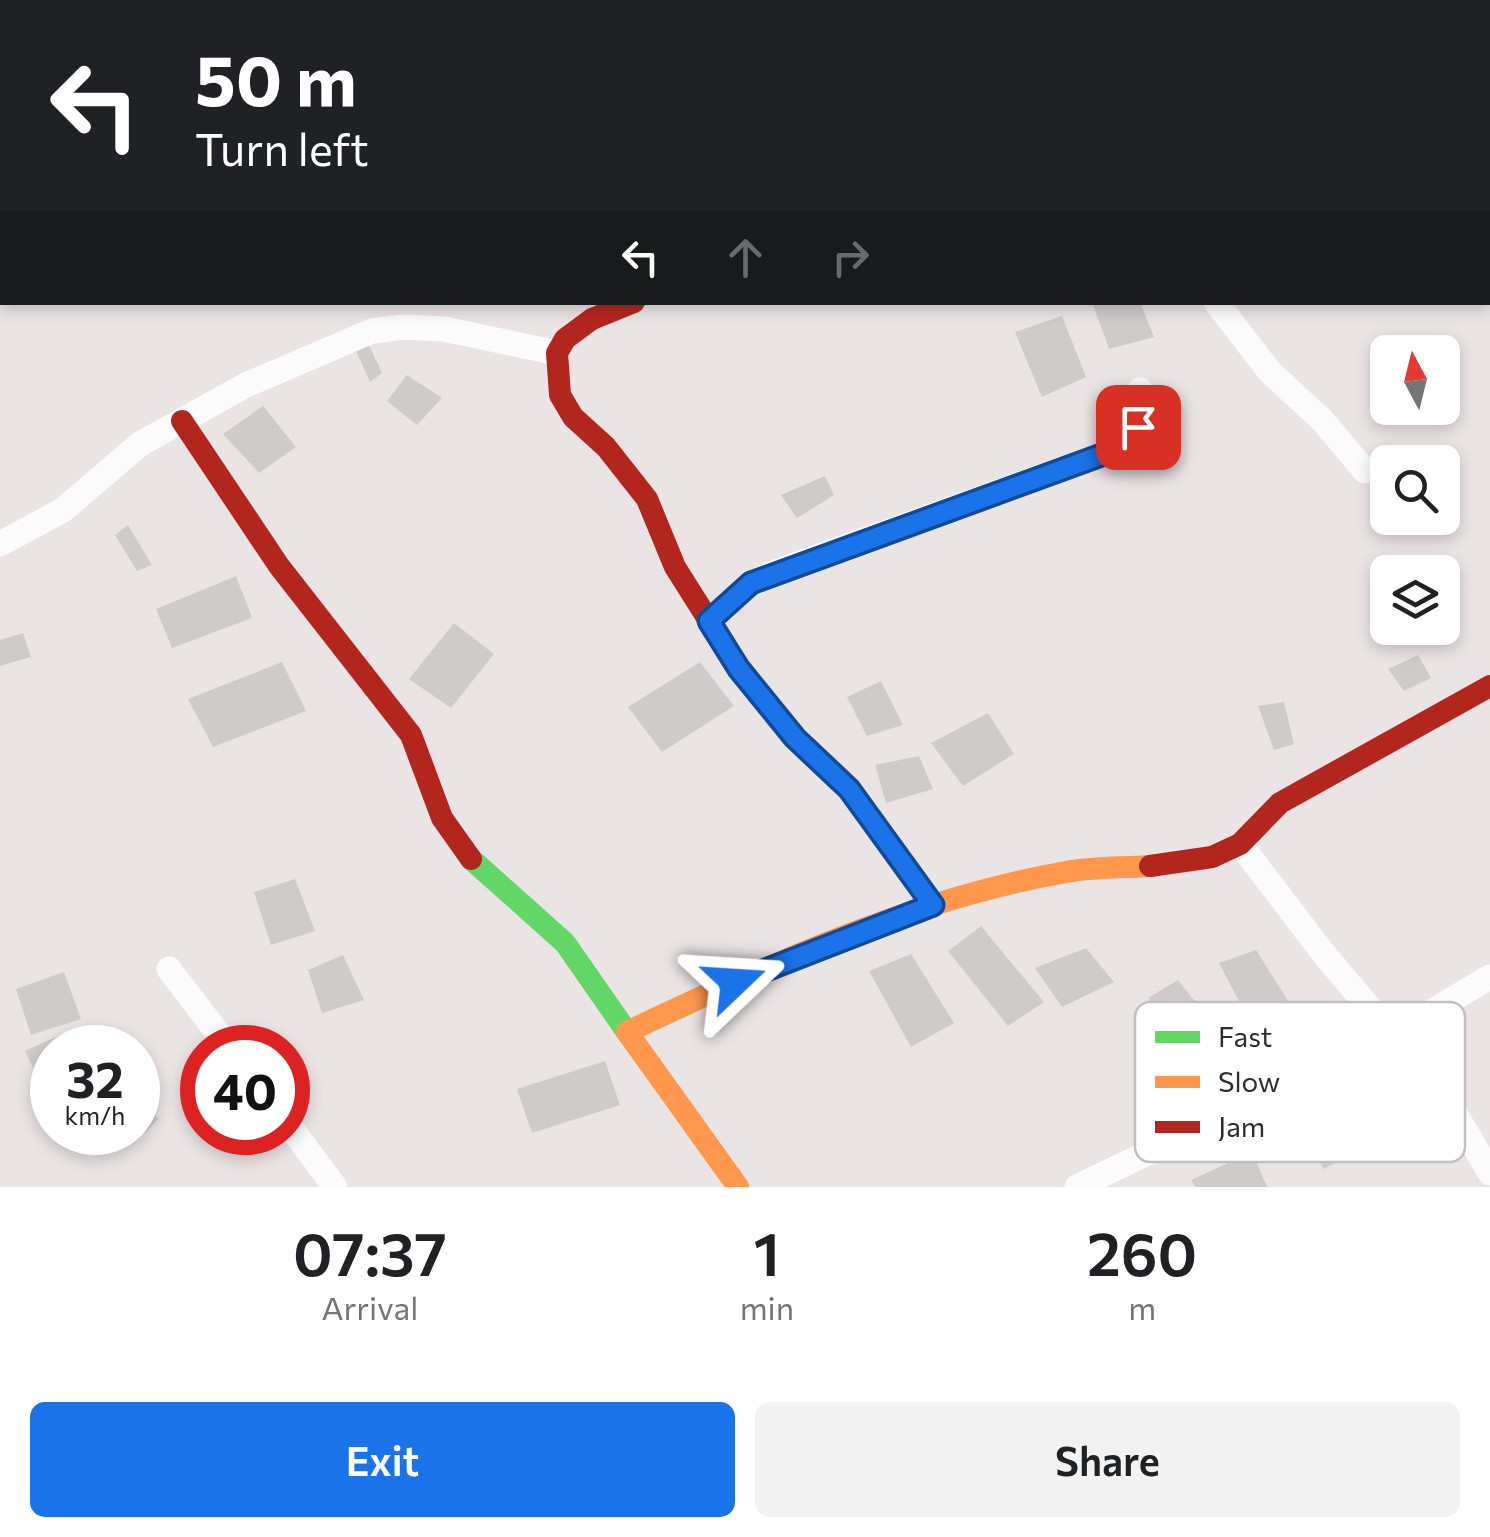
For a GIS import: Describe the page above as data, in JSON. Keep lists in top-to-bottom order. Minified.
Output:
{"legend":["Fast","Slow","Jam"],"north":"top","page":{"turn":["50 m","Turn left"],"speed":"32 km/h","limit":"40","eta":["07:37","Arrival","1","min","260","m"],"buttons":["Exit","Share"]}}
